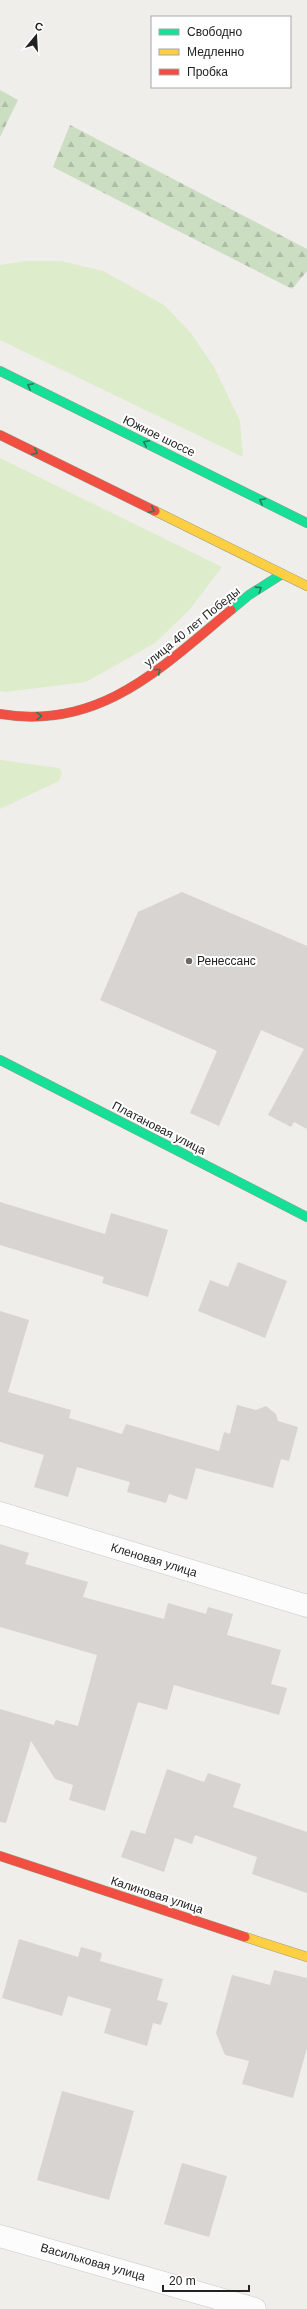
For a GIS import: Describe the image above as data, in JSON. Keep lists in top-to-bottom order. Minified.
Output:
{"streets":{"main road":["Южное шоссе","улица 40 лет Победы","Платановая улица","Калиновая улица"],"street":["Кленовая улица","Васильковая улица"]},"one_way":["улица 40 лет Победы"],"places":["Ренессанс"],"legend":["Свободно","Медленно","Пробка"],"scale_bar":"20 m","north":"top"}
